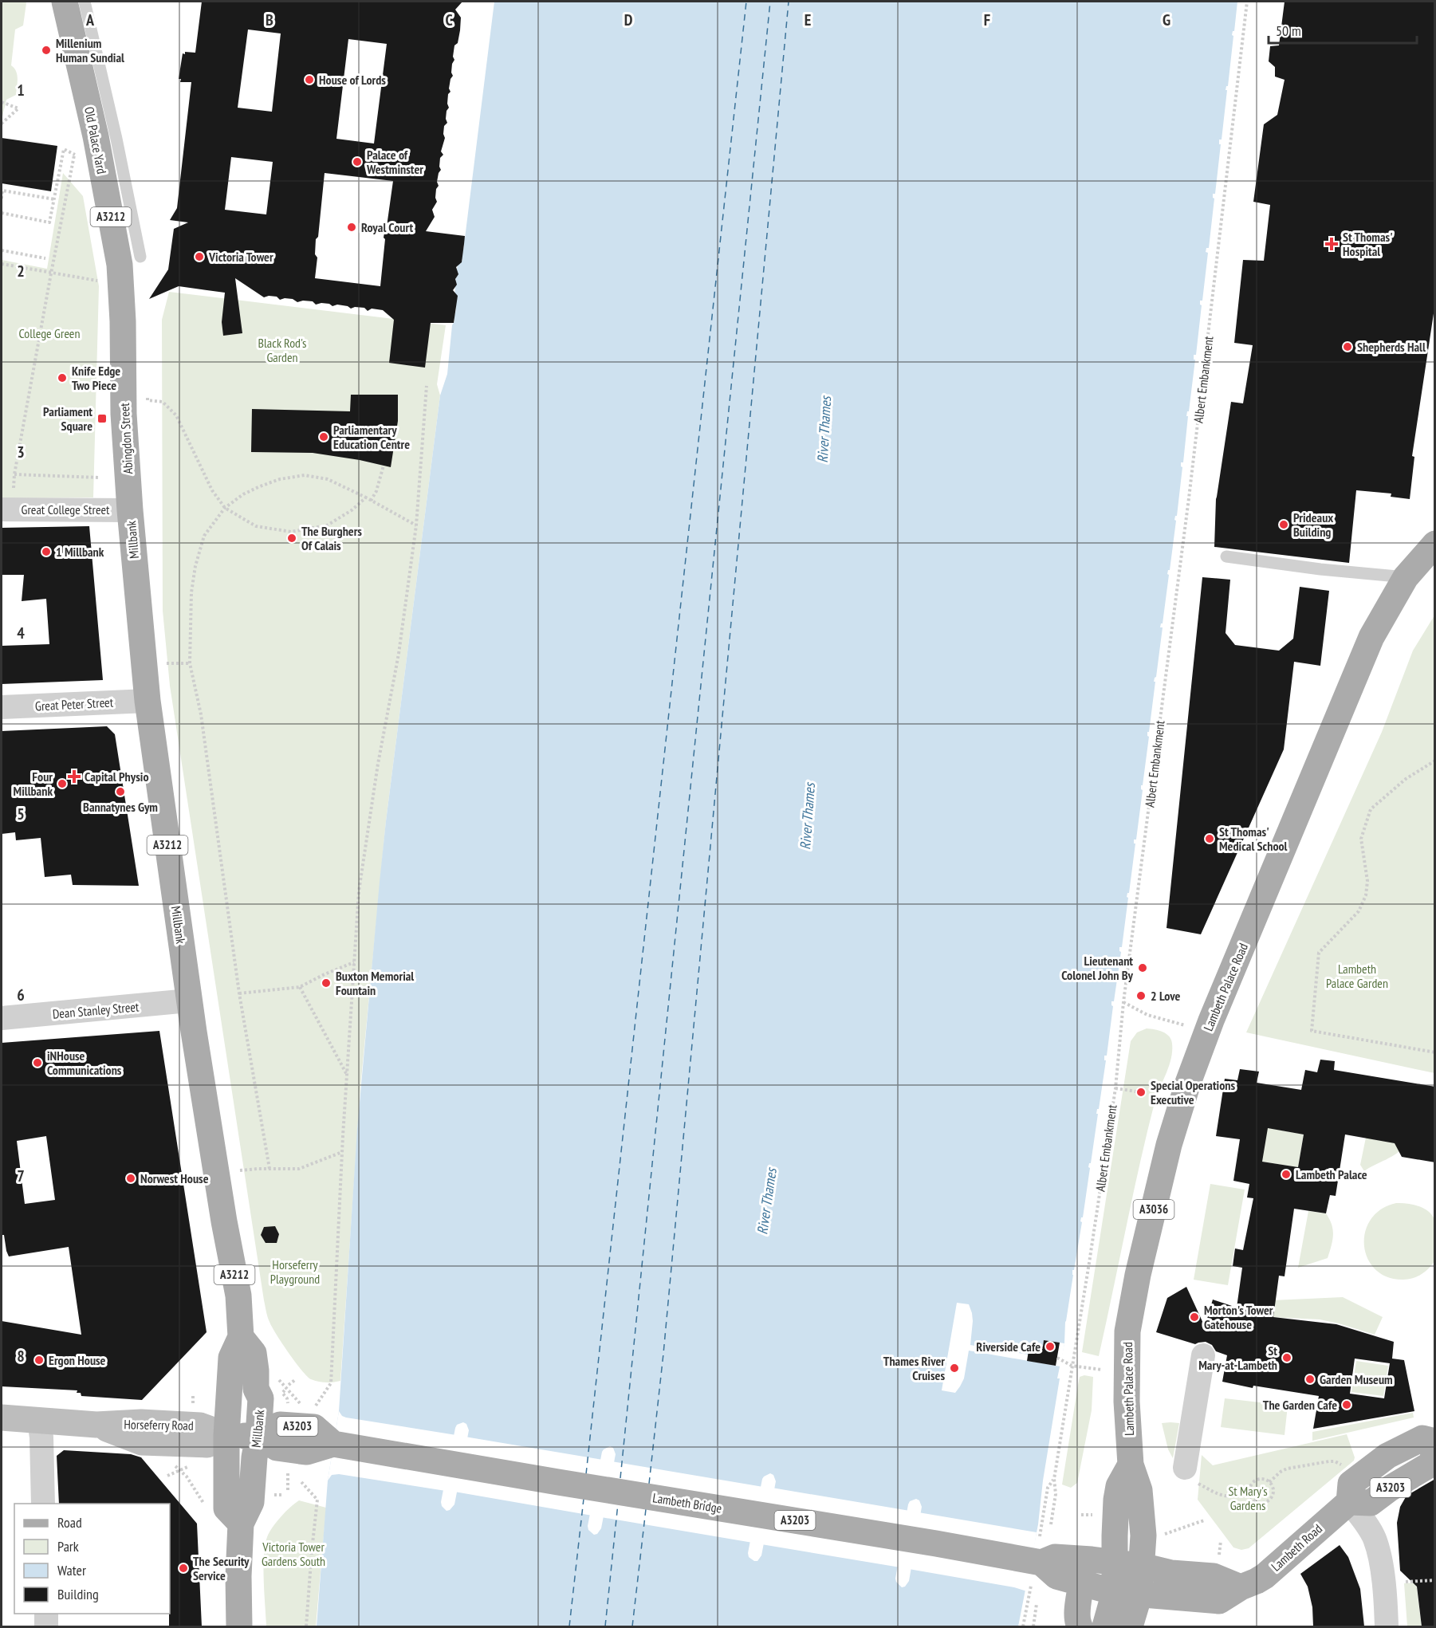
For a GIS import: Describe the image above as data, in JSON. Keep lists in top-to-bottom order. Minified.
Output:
{"streets":{"main road":["Old Palace Yard","A3212","Abingdon Street","Millbank","Lambeth Palace Road","A3036","Horseferry Road","A3203","Lambeth Bridge","Lambeth Road"],"street":["Great College Street","Great Peter Street","Dean Stanley Street"],"path":["Albert Embankment"]},"crossings":[["Old Palace Yard","Abingdon Street"],["Abingdon Street","Great College Street"],["Abingdon Street","Millbank"],["Great College Street","Millbank"],["Millbank","Great Peter Street"],["Millbank","Dean Stanley Street"],["Millbank","Horseferry Road"],["Millbank","Lambeth Bridge"],["Lambeth Palace Road","A3036"],["Lambeth Palace Road","Lambeth Bridge"],["Lambeth Palace Road","Lambeth Road"],["A3036","Lambeth Bridge"],["A3036","Lambeth Road"],["Horseferry Road","Lambeth Bridge"],["A3203","Lambeth Road"],["Lambeth Bridge","Lambeth Road"]],"water":["River Thames"],"parks":["College Green","Black Rod's Garden","Lambeth Palace Garden","Horseferry Playground","St Mary's Gardens","Victoria Tower Gardens South"],"places":{"other":["Millenium Human Sundial","House of Lords","Palace of Westminster","Royal Court","Victoria Tower","Shepherds Hall","Knife Edge Two Piece","Parliamentary Education Centre","Prideaux Building","The Burghers Of Calais","1 Millbank","Four Millbank","Bannatynes Gym","St Thomas' Medical School","Lieutenant Colonel John By","Buxton Memorial Fountain","2 Love","iNHouse Communications","Special Operations Executive","Lambeth Palace","Norwest House","Morton's Tower Gatehouse","Riverside Cafe","St Mary-at-Lambeth","Ergon House","Thames River Cruises","Garden Museum","The Garden Cafe","The Security Service"],"health":["St Thomas' Hospital","Capital Physio"],"transit":["Parliament Square"]},"legend":["Road","Park","Water","Building"],"scale_bar":"50 m","grid":{"columns":["A","B","C","D","E","F","G"],"rows":["1","2","3","4","5","6","7","8"]}}
